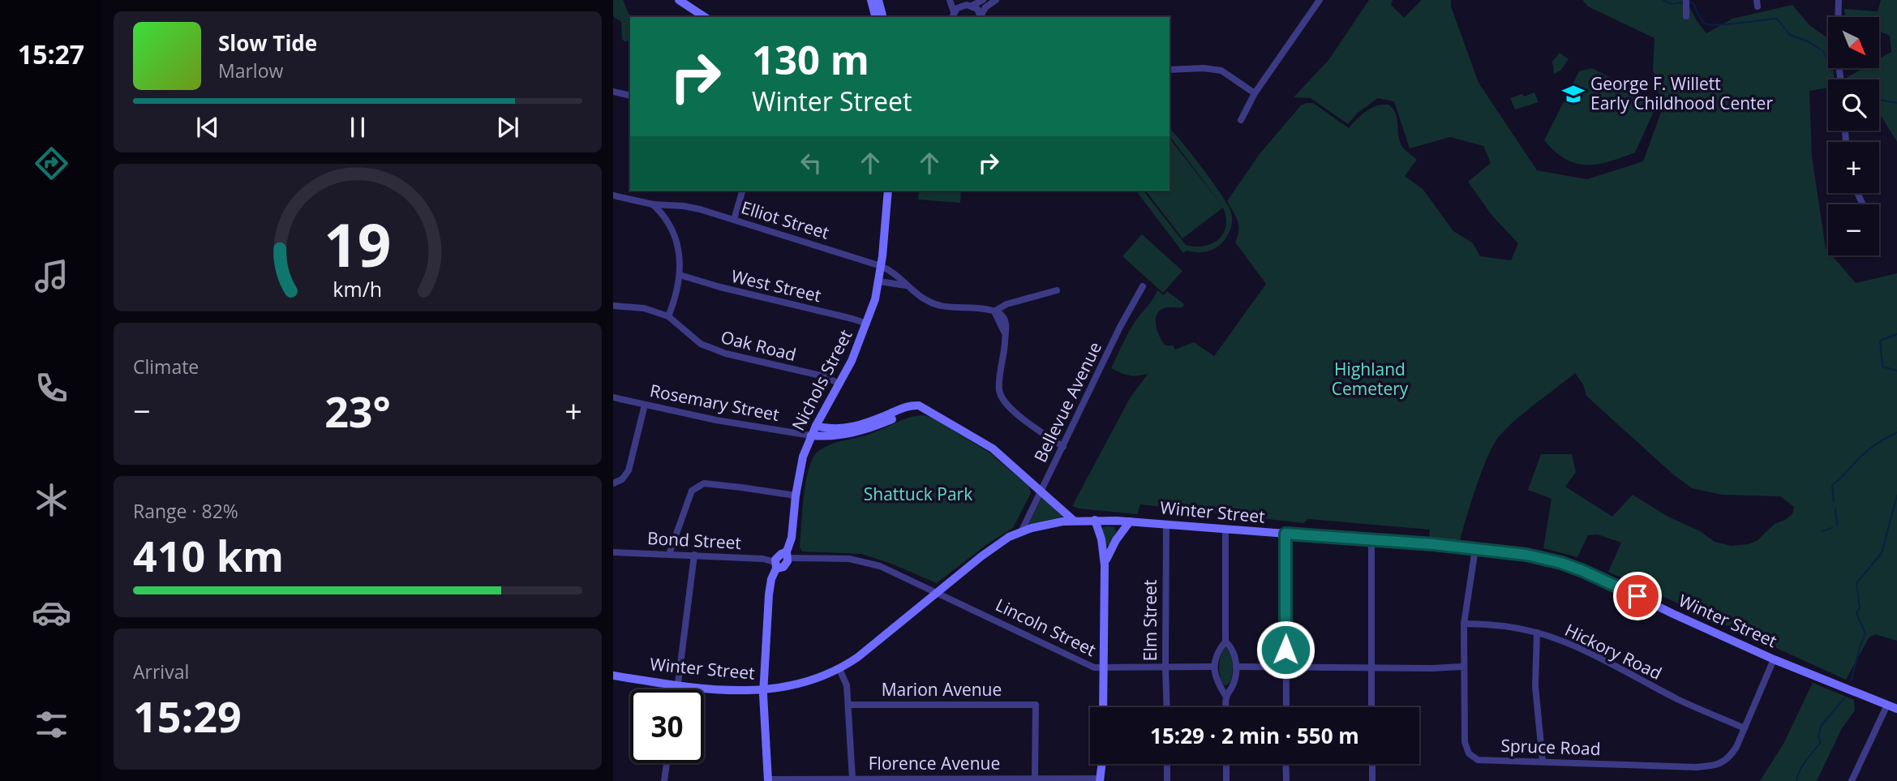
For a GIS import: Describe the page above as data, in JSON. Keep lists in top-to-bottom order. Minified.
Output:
{"streets":{"street":["Elliot Street","West Street","Oak Road","Nichols Street","Bellevue Avenue","Rosemary Street","Winter Street","Bond Street","Elm Street","Lincoln Street","Hickory Road","Marion Avenue","Spruce Road","Florence Avenue"]},"crossings":[["Elliot Street","Nichols Street"],["West Street","Nichols Street"],["Oak Road","Nichols Street"],["Nichols Street","Rosemary Street"],["Bellevue Avenue","Winter Street"],["Winter Street","Elm Street"],["Winter Street","Lincoln Street"],["Winter Street","Spruce Road"],["Elm Street","Lincoln Street"],["Hickory Road","Spruce Road"],["Marion Avenue","Florence Avenue"]],"parks":["Highland Cemetery","Shattuck Park"],"places":{"school or university":["George F. Willett Early Childhood Center"]},"north":"bottom right","page":{"tabs":"15:27","map_buttons":["+","−"],"turn":["130 m","Winter Street"],"song":["Slow Tide","Marlow"],"tile":["Climate",["Range · 82%","410 km"],["Arrival","15:29"]],"heat":["−","23°","+"],"limit":"30","trip":"15:29 · 2 min · 550 m","gauge":["19","km/h"]}}
